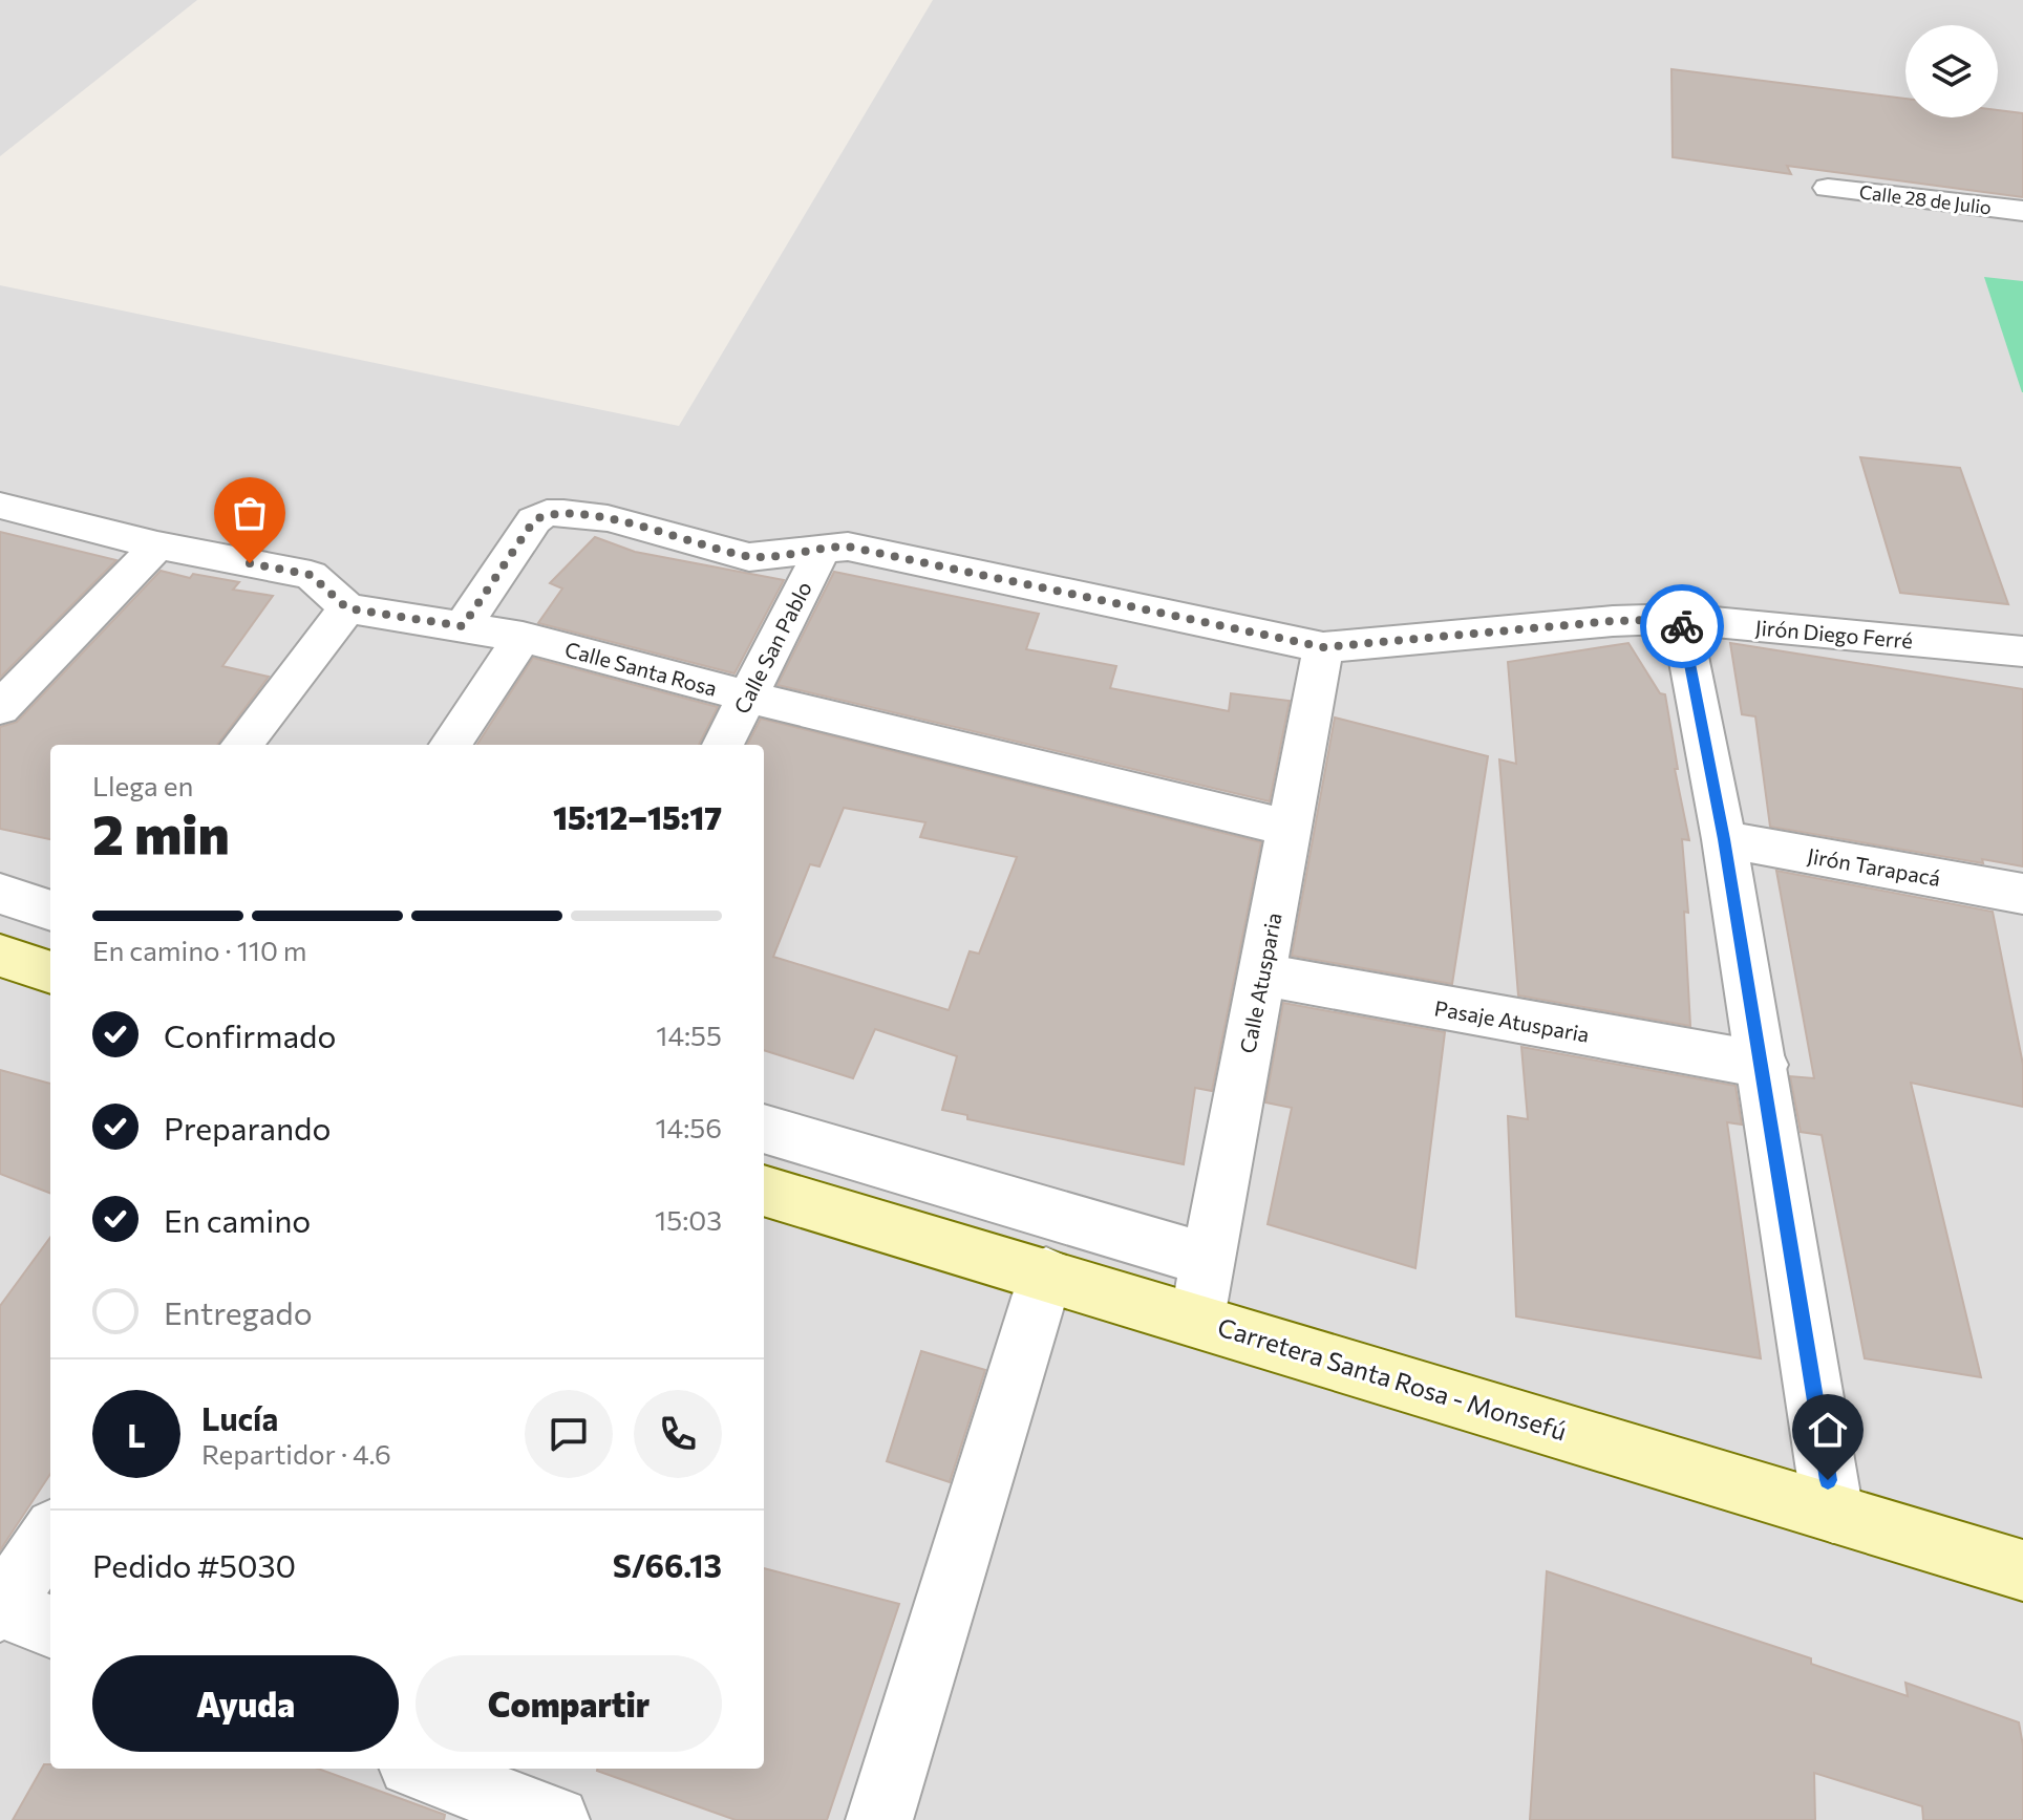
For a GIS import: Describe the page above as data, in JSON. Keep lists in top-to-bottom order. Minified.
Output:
{"streets":{"main road":["Carretera Santa Rosa - Monsefú"],"street":["Calle 28 de Julio","Jirón Diego Ferré","Calle San Pablo","Calle Santa Rosa","Jirón Tarapacá","Calle Atusparia","Pasaje Atusparia"]},"crossings":[["Jirón Diego Ferré","Calle San Pablo"],["Jirón Diego Ferré","Calle Santa Rosa"],["Jirón Diego Ferré","Calle Atusparia"],["Calle San Pablo","Calle Santa Rosa"],["Calle Santa Rosa","Calle Atusparia"],["Calle Atusparia","Pasaje Atusparia"],["Calle Atusparia","Carretera Santa Rosa - Monsefú"]],"page":{"heading":["2 min","Llega en","15:12–15:17"],"panel":["Lucía","Repartidor · 4.6","Pedido #5030","S/66.13"],"bar":"En camino · 110 m","list":[["Confirmado","14:55"],["Preparando","14:56"],["En camino","15:03"],"Entregado"],"round":"L","buttons":["Ayuda","Compartir"]}}
